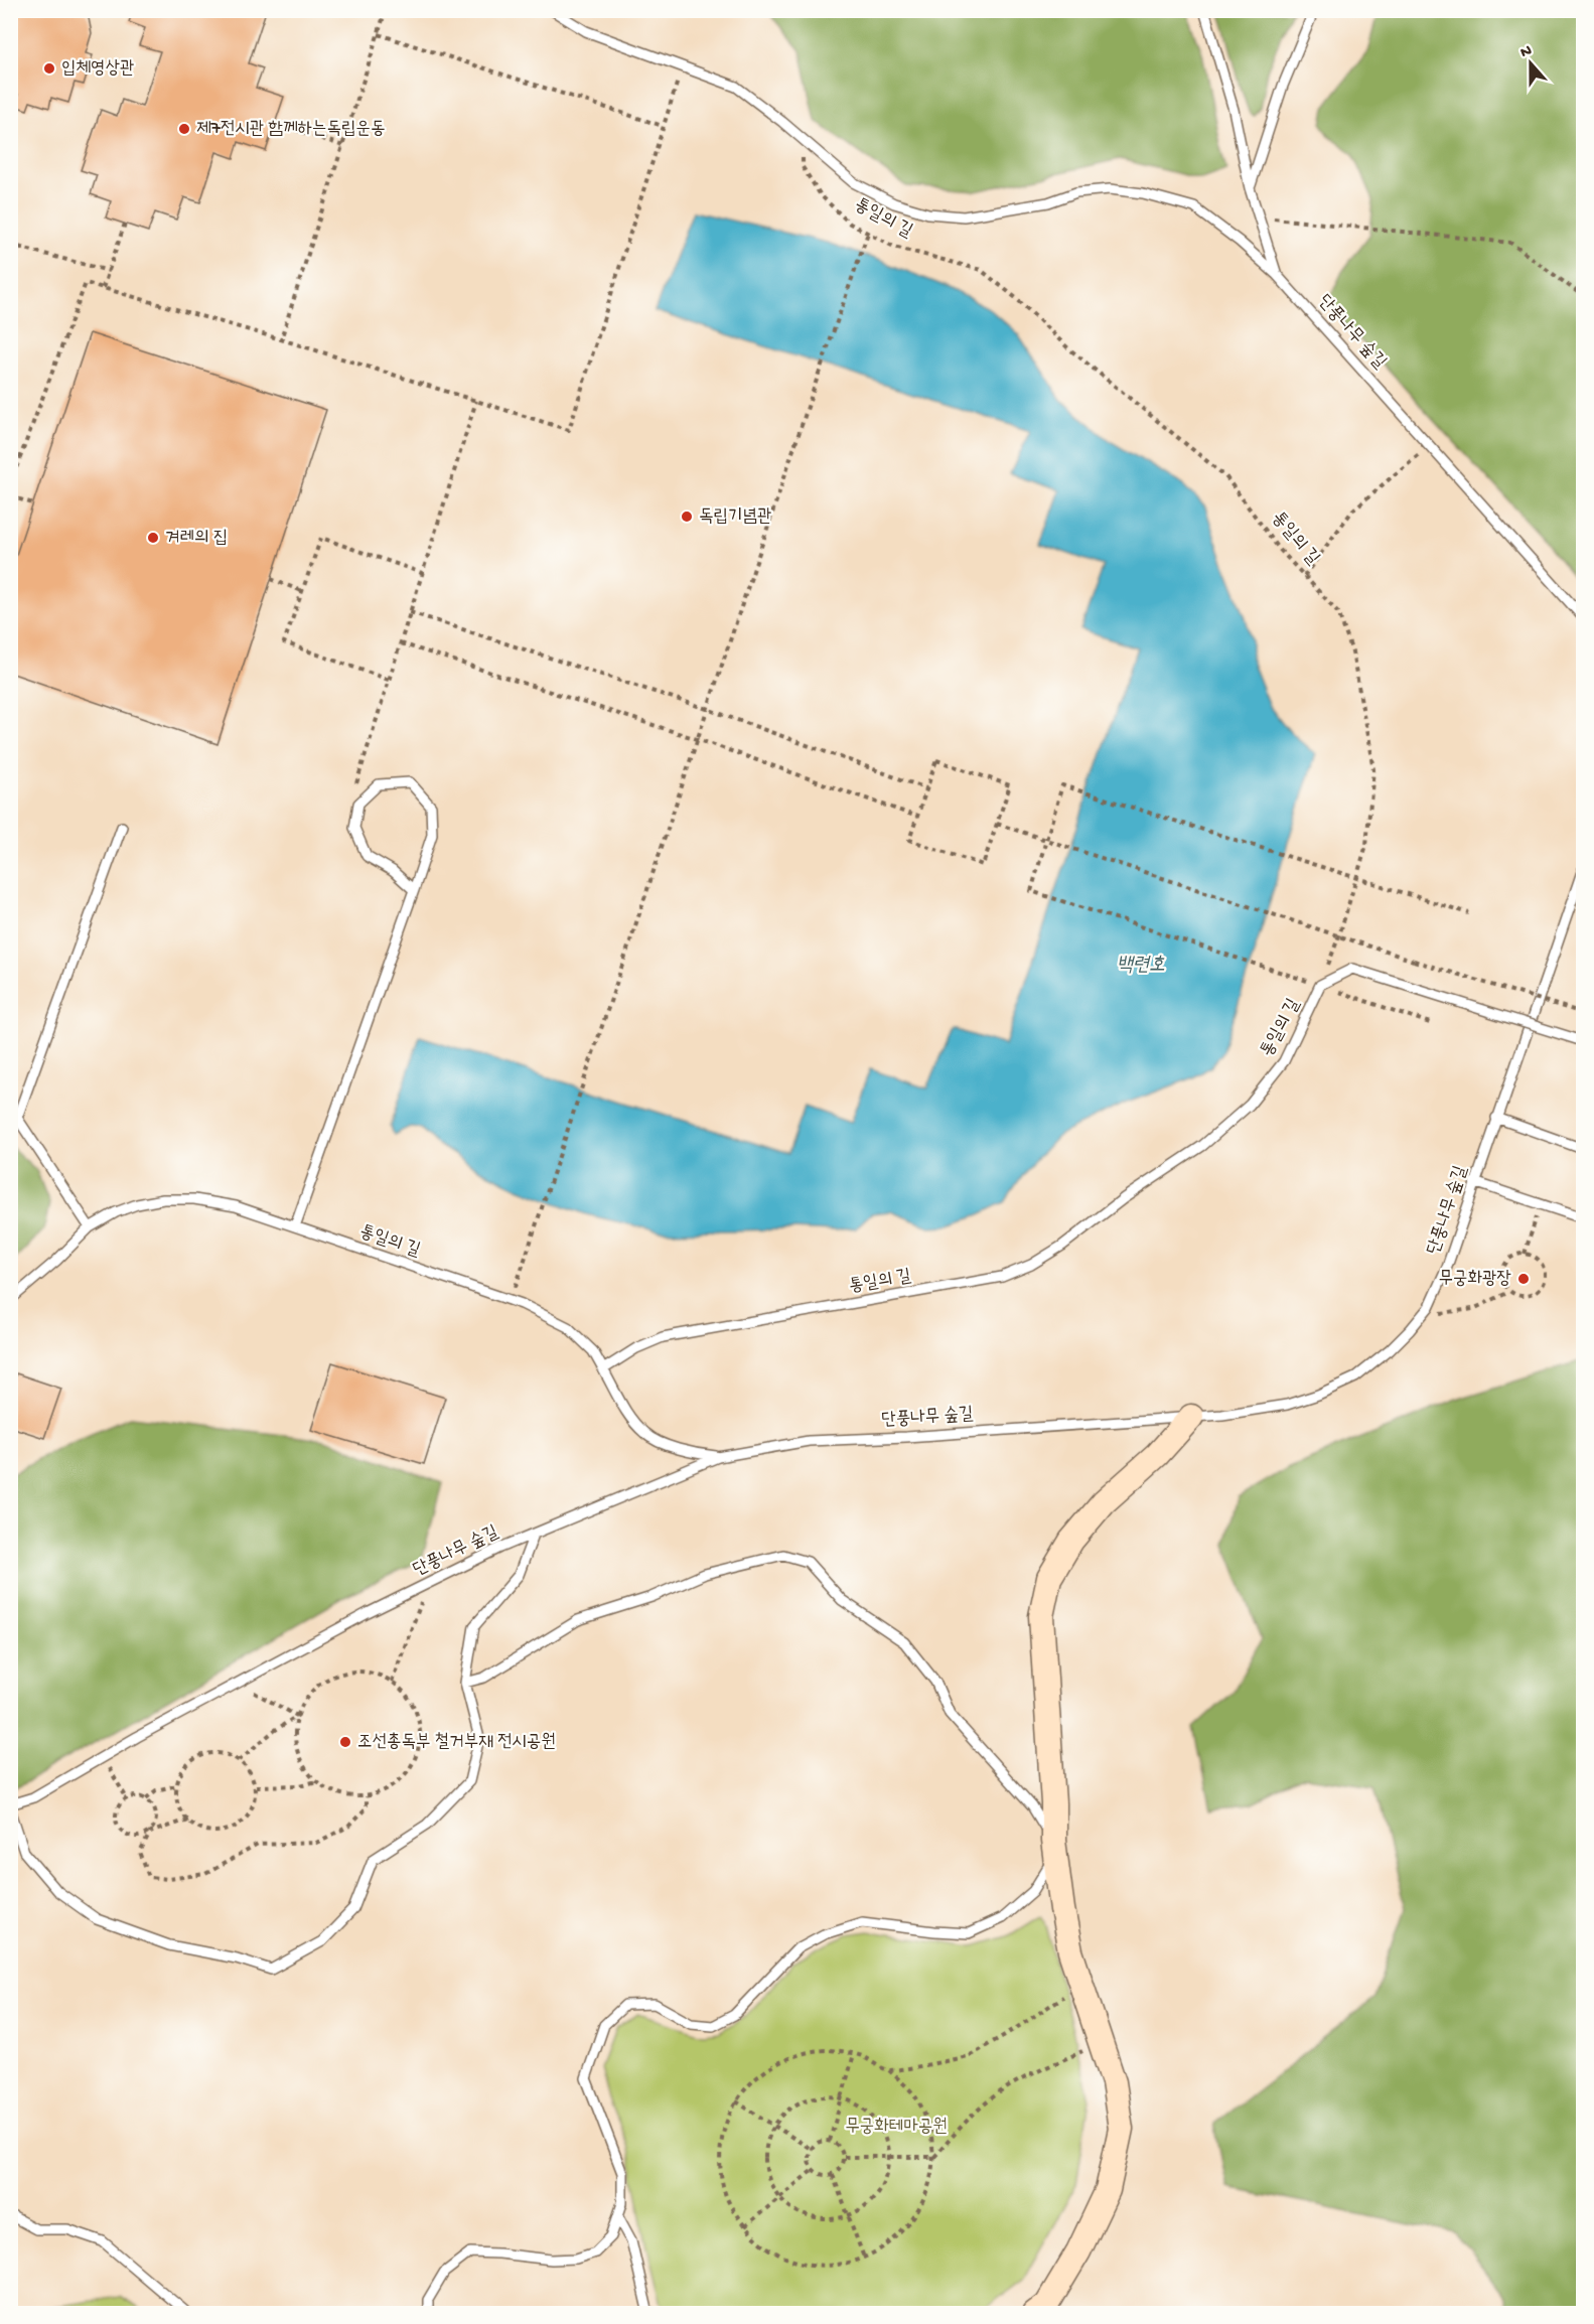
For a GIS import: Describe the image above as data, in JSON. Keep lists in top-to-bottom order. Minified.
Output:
{"streets":{"lane":["통일의 길","단풍나무 숲길"]},"water":["백련호"],"parks":["무궁화테마공원"],"places":["입체영상관","제7전시관 함께하는독립운동","독립기념관","겨레의 집","무궁화광장","조선총독부 철거부재 전시공원"],"north":"top"}
